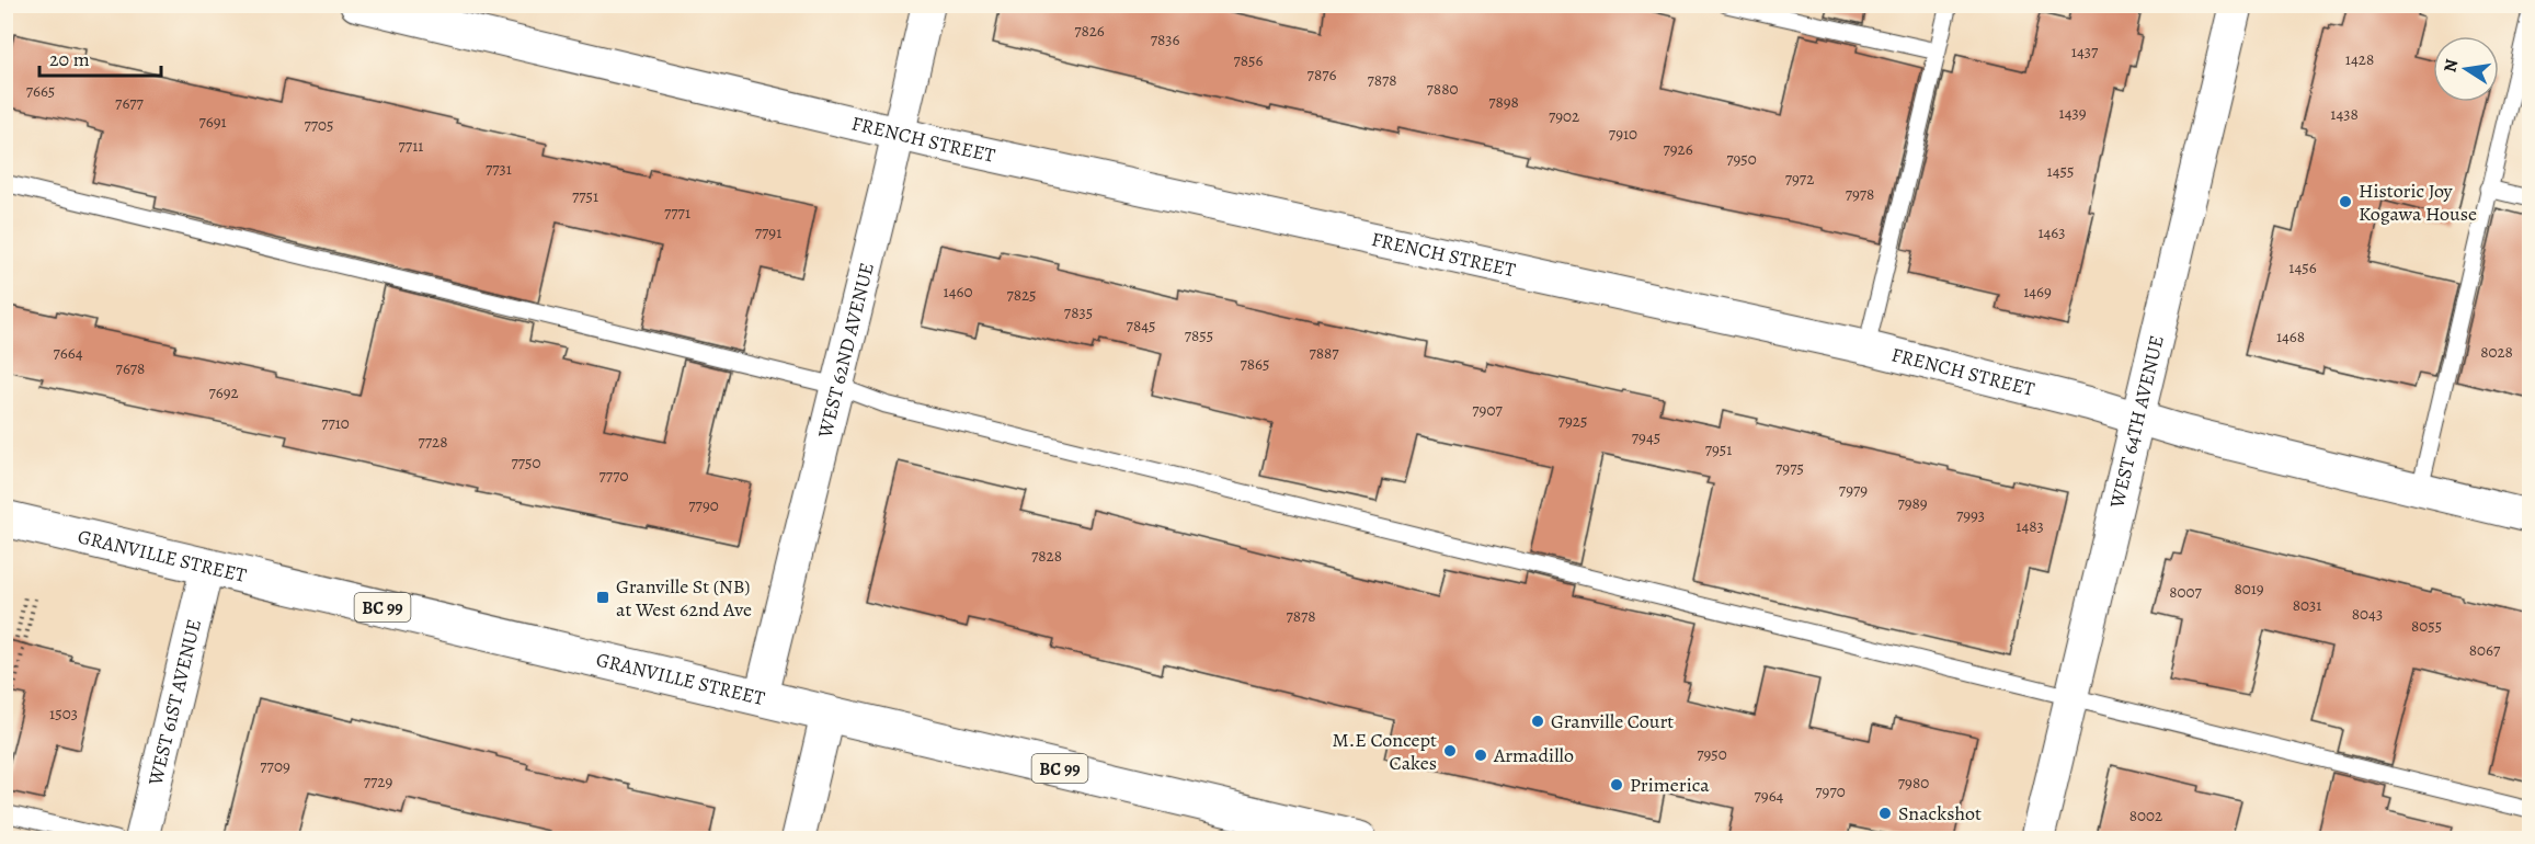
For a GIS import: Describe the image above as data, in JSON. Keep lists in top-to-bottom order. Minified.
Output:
{"streets":{"highway":["GRANVILLE STREET","BC 99"],"street":["FRENCH STREET","WEST 62ND AVENUE","WEST 64TH AVENUE","WEST 61ST AVENUE"]},"crossings":[["FRENCH STREET","WEST 62ND AVENUE"],["FRENCH STREET","WEST 64TH AVENUE"],["WEST 62ND AVENUE","GRANVILLE STREET"],["GRANVILLE STREET","WEST 61ST AVENUE"]],"places":{"other":["Historic Joy Kogawa House","Granville Court","M.E Concept Cakes","Armadillo","Primerica","Snackshot"],"transit":["Granville St (NB) at West 62nd Ave"]},"house_numbers":["7826","7836","1437","1428","7856","7876","7878","7880","7665","7898","7677","1439","1438","7902","7691","7705","7910","7711","7926","7950","7731","1455","7972","7978","7751","7771","7791","1463","1456","1460","1469","7825","7835","7845","7855","1468","8028","7664","7887","7865","7678","7692","7907","7925","7710","7945","7728","7951","7750","7975","7770","7979","7989","7790","7993","1483","7828","8019","8007","8031","8043","7878","8055","8067","1503","7950","7709","7729","7980","7970","7964","8002"],"scale_bar":"20 m","north":"left"}
